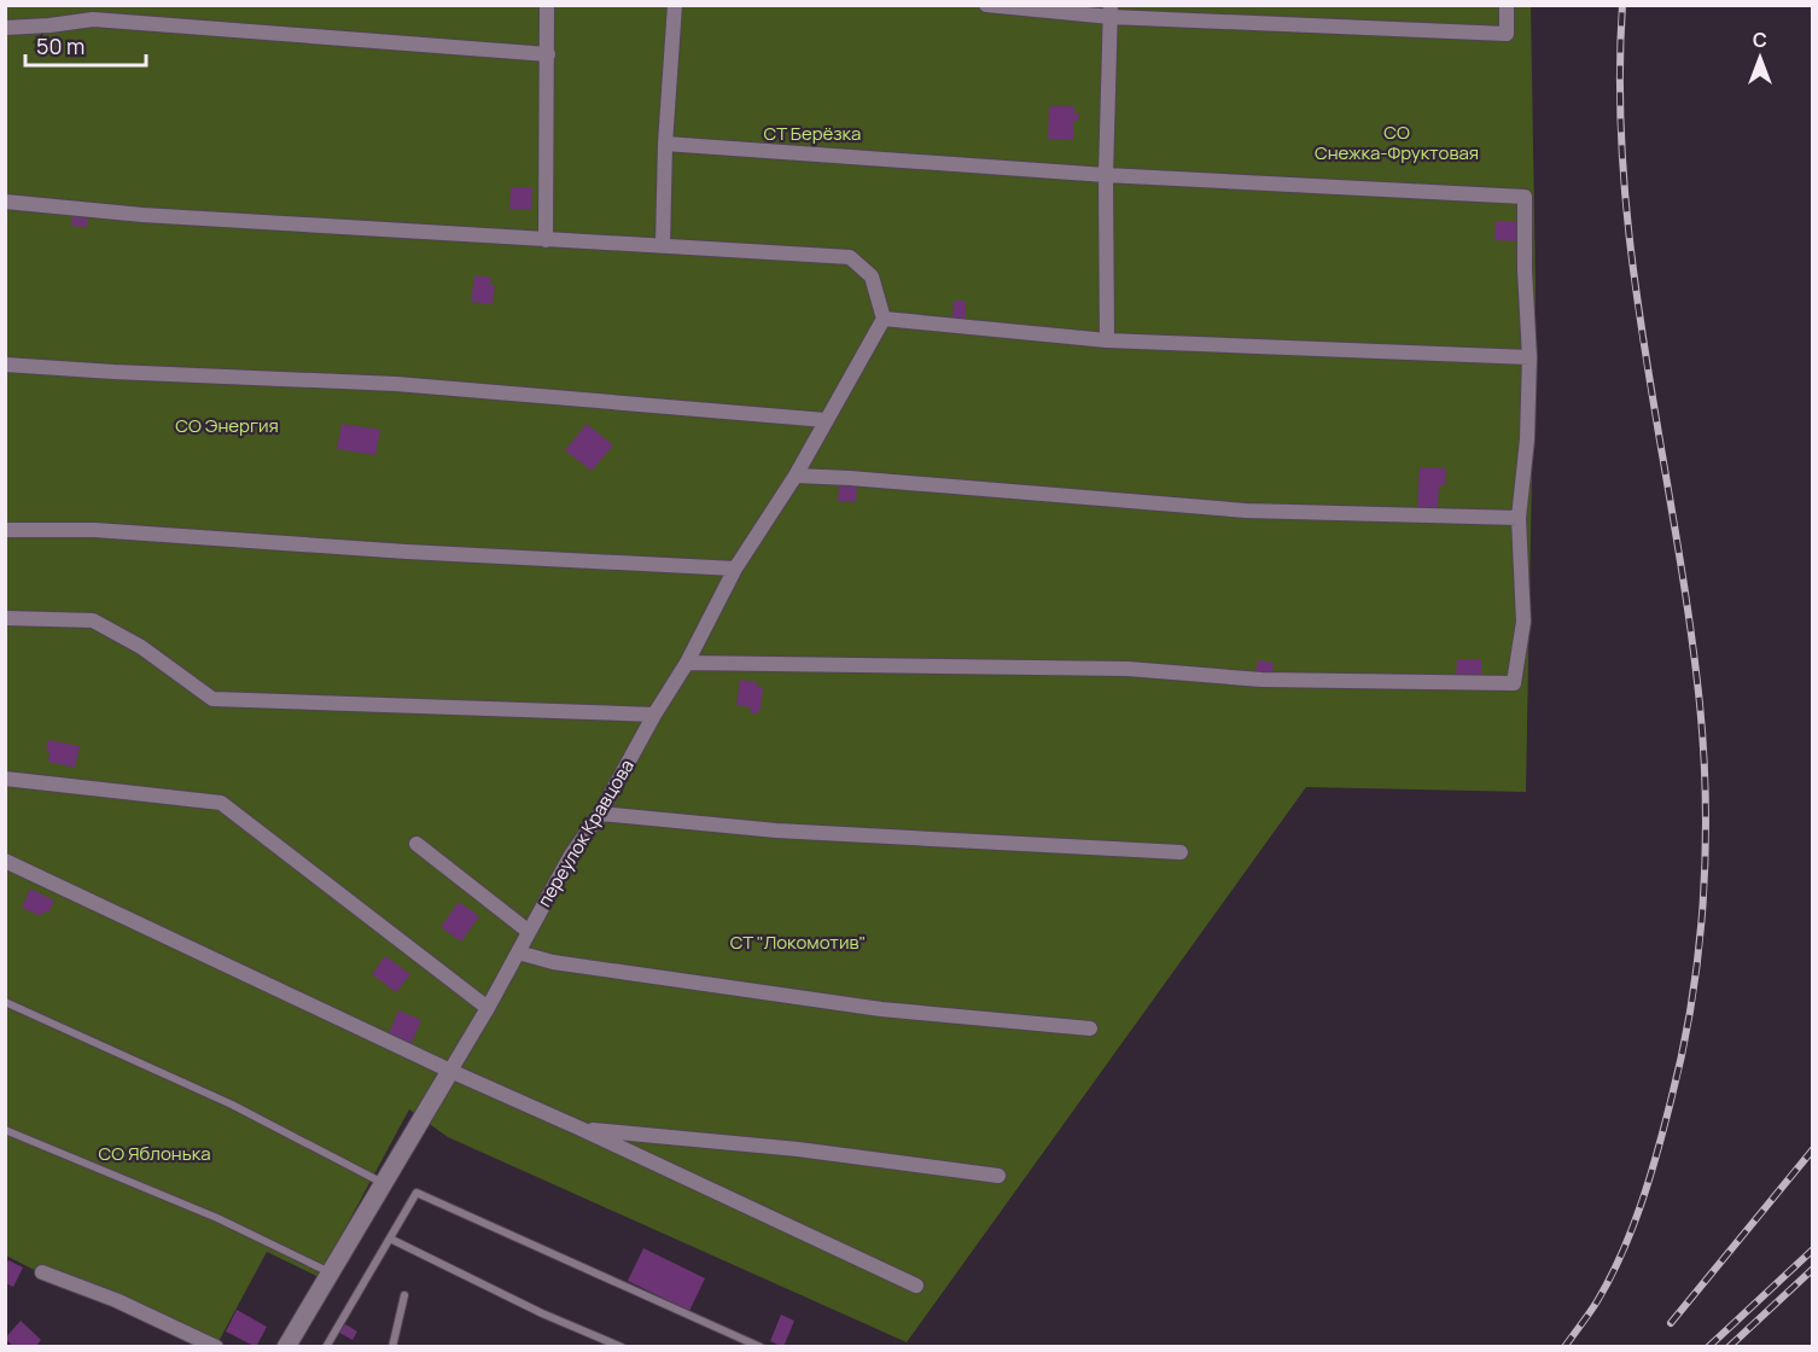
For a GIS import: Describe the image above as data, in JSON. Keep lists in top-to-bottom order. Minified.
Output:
{"streets":{"street":["переулок Кравцова"]},"parks":["СО Снежка-Фруктовая","СТ Берёзка","СО Энергия","СТ \"Локомотив\"","СО Яблонька"],"scale_bar":"50 m","north":"top"}
